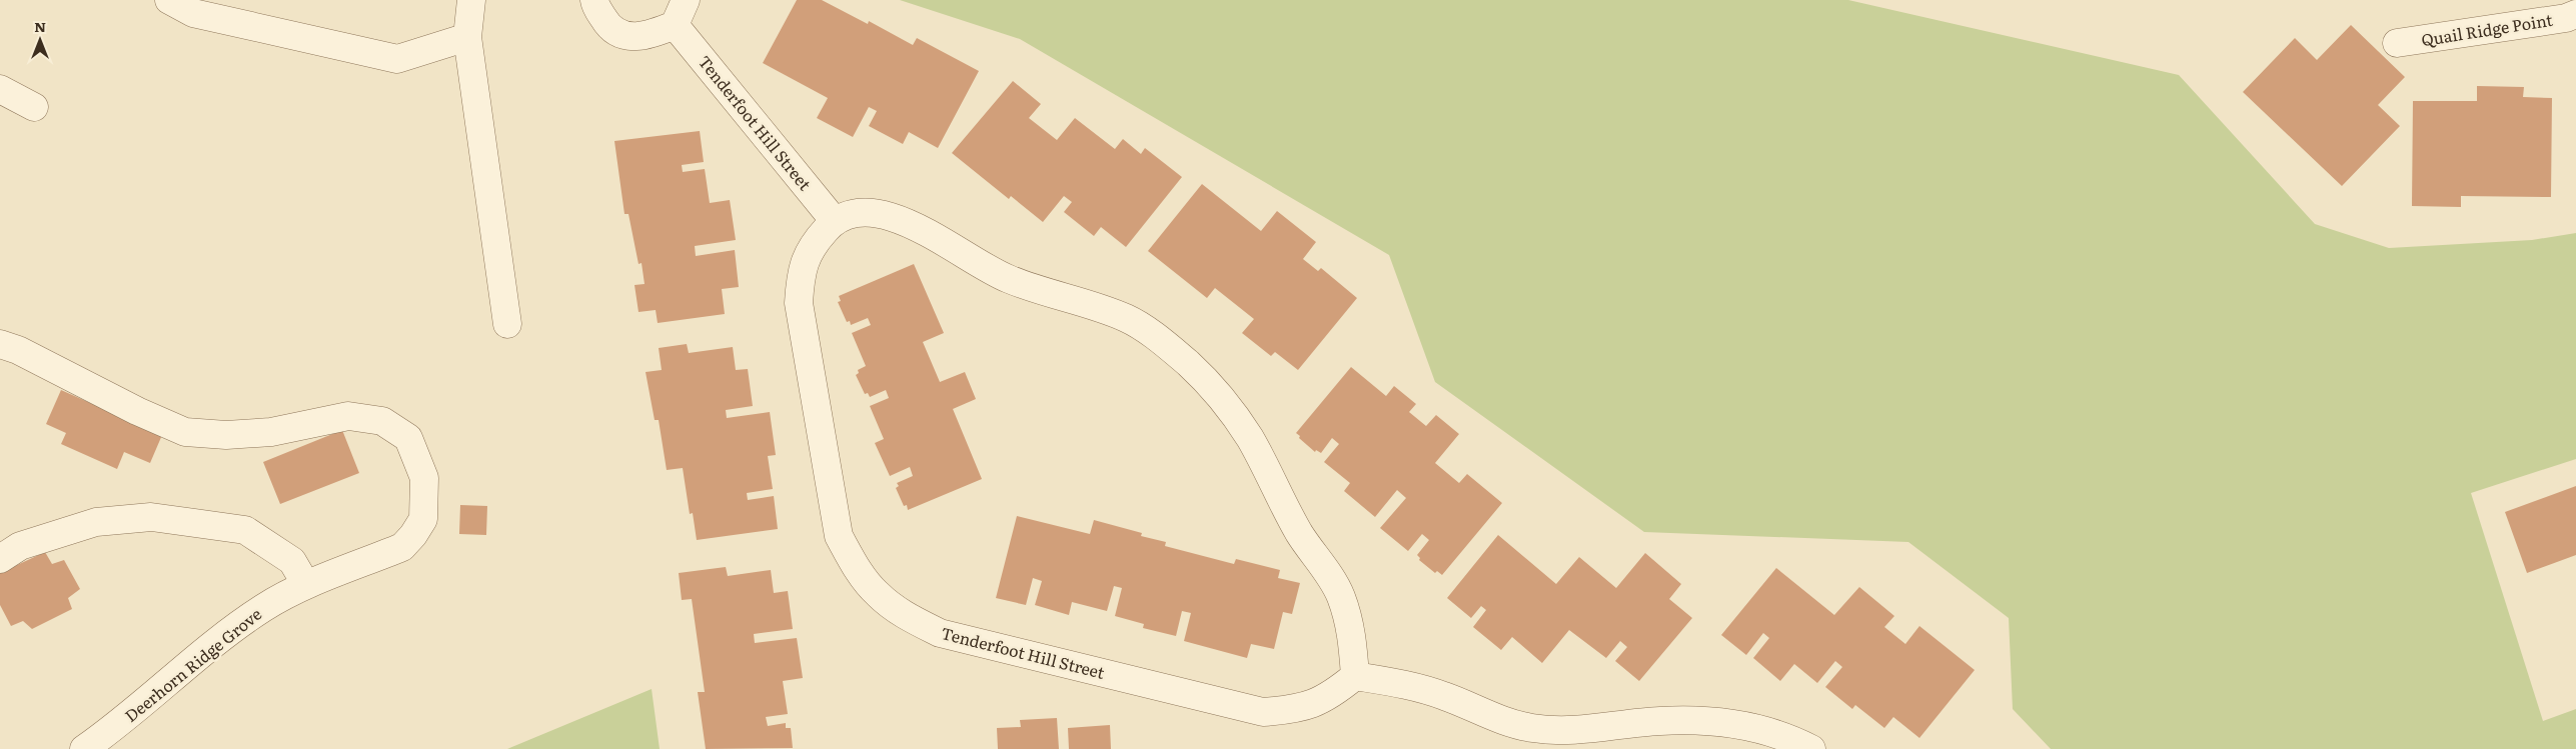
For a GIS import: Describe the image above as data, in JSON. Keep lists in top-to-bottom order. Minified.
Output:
{"streets":{"street":["Quail Ridge Point","Tenderfoot Hill Street","Deerhorn Ridge Grove"]},"north":"top"}
